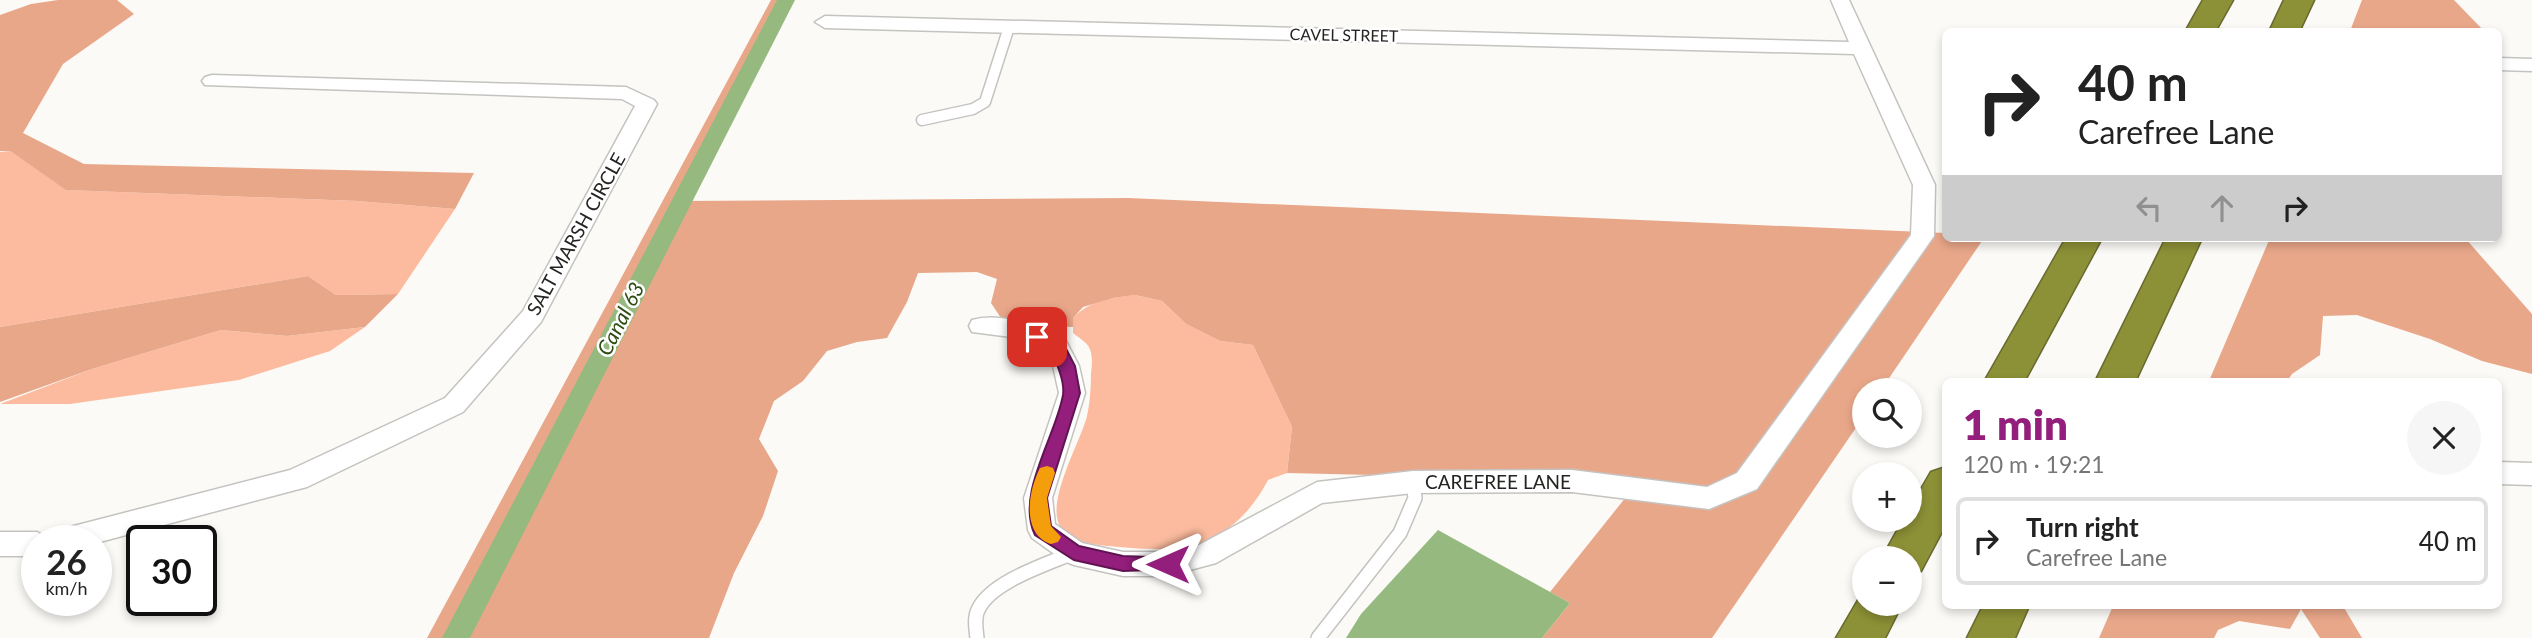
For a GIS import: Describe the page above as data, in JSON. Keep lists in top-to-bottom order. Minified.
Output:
{"streets":{"street":["CAVEL STREET","SALT MARSH CIRCLE","CAREFREE LANE"]},"crossings":[["CAVEL STREET","CAREFREE LANE"]],"water":["Canal 63"],"page":{"turn":["40 m","Carefree Lane"],"map_buttons":["+","−"],"heading":["1 min","120 m · 19:21"],"list":[{"name":"Turn right","note":"Carefree Lane","value":"40 m"}],"speed":"26 km/h","limit":"30"}}
